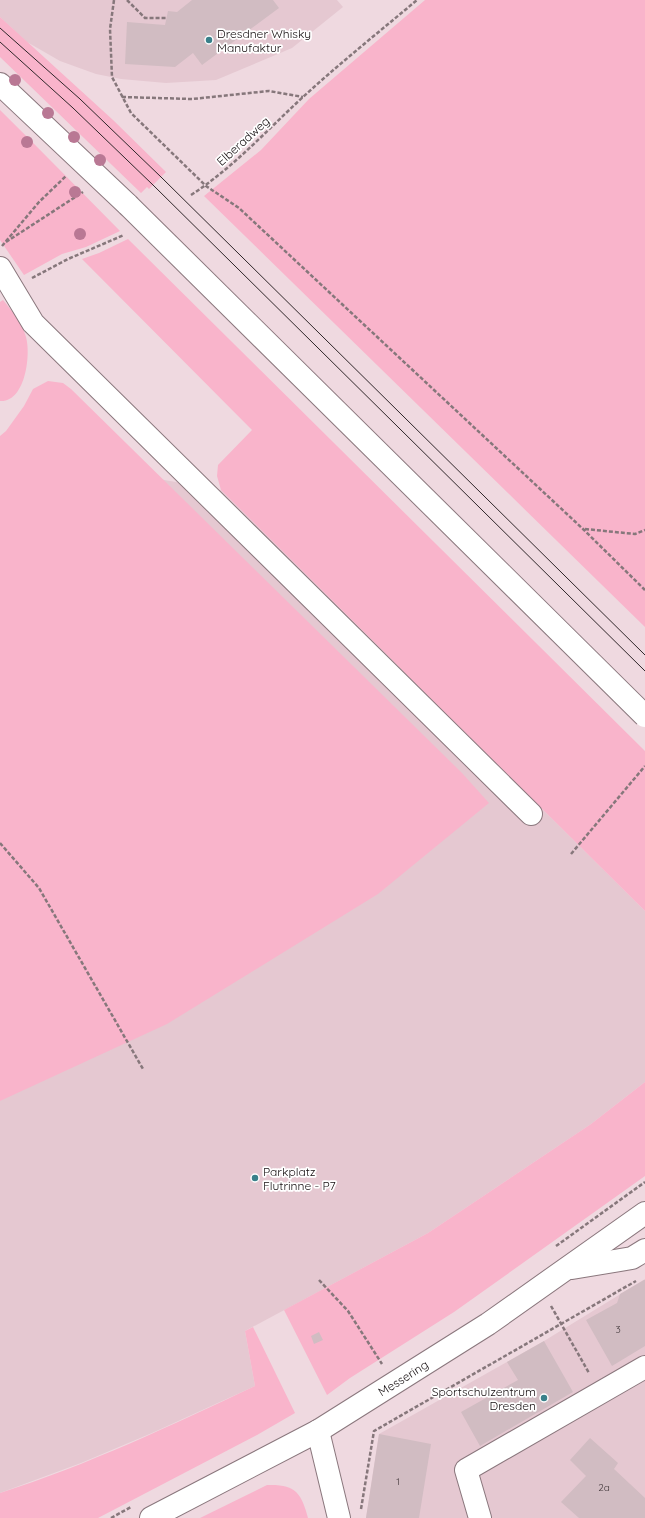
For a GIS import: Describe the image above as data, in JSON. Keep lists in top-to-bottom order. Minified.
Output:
{"streets":{"street":["Messering"],"path":["Elberadweg"]},"places":["Dresdner Whisky Manufaktur","Parkplatz Flutrinne - P7","Sportschulzentrum Dresden"],"house_numbers":["3","1","2a"]}
